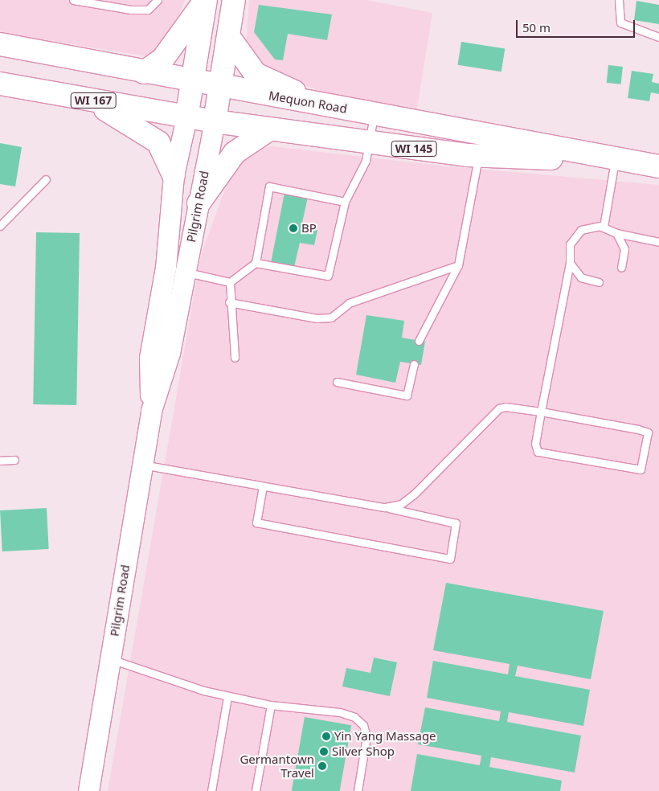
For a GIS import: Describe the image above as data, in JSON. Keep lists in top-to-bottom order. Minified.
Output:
{"streets":{"main road":["WI 167","Mequon Road","WI 145","Pilgrim Road"]},"crossings":[["Mequon Road","WI 145"],["Mequon Road","Pilgrim Road"],["WI 145","Pilgrim Road"]],"places":["BP","Yin Yang Massage","Silver Shop","Germantown Travel"],"scale_bar":"50 m"}
